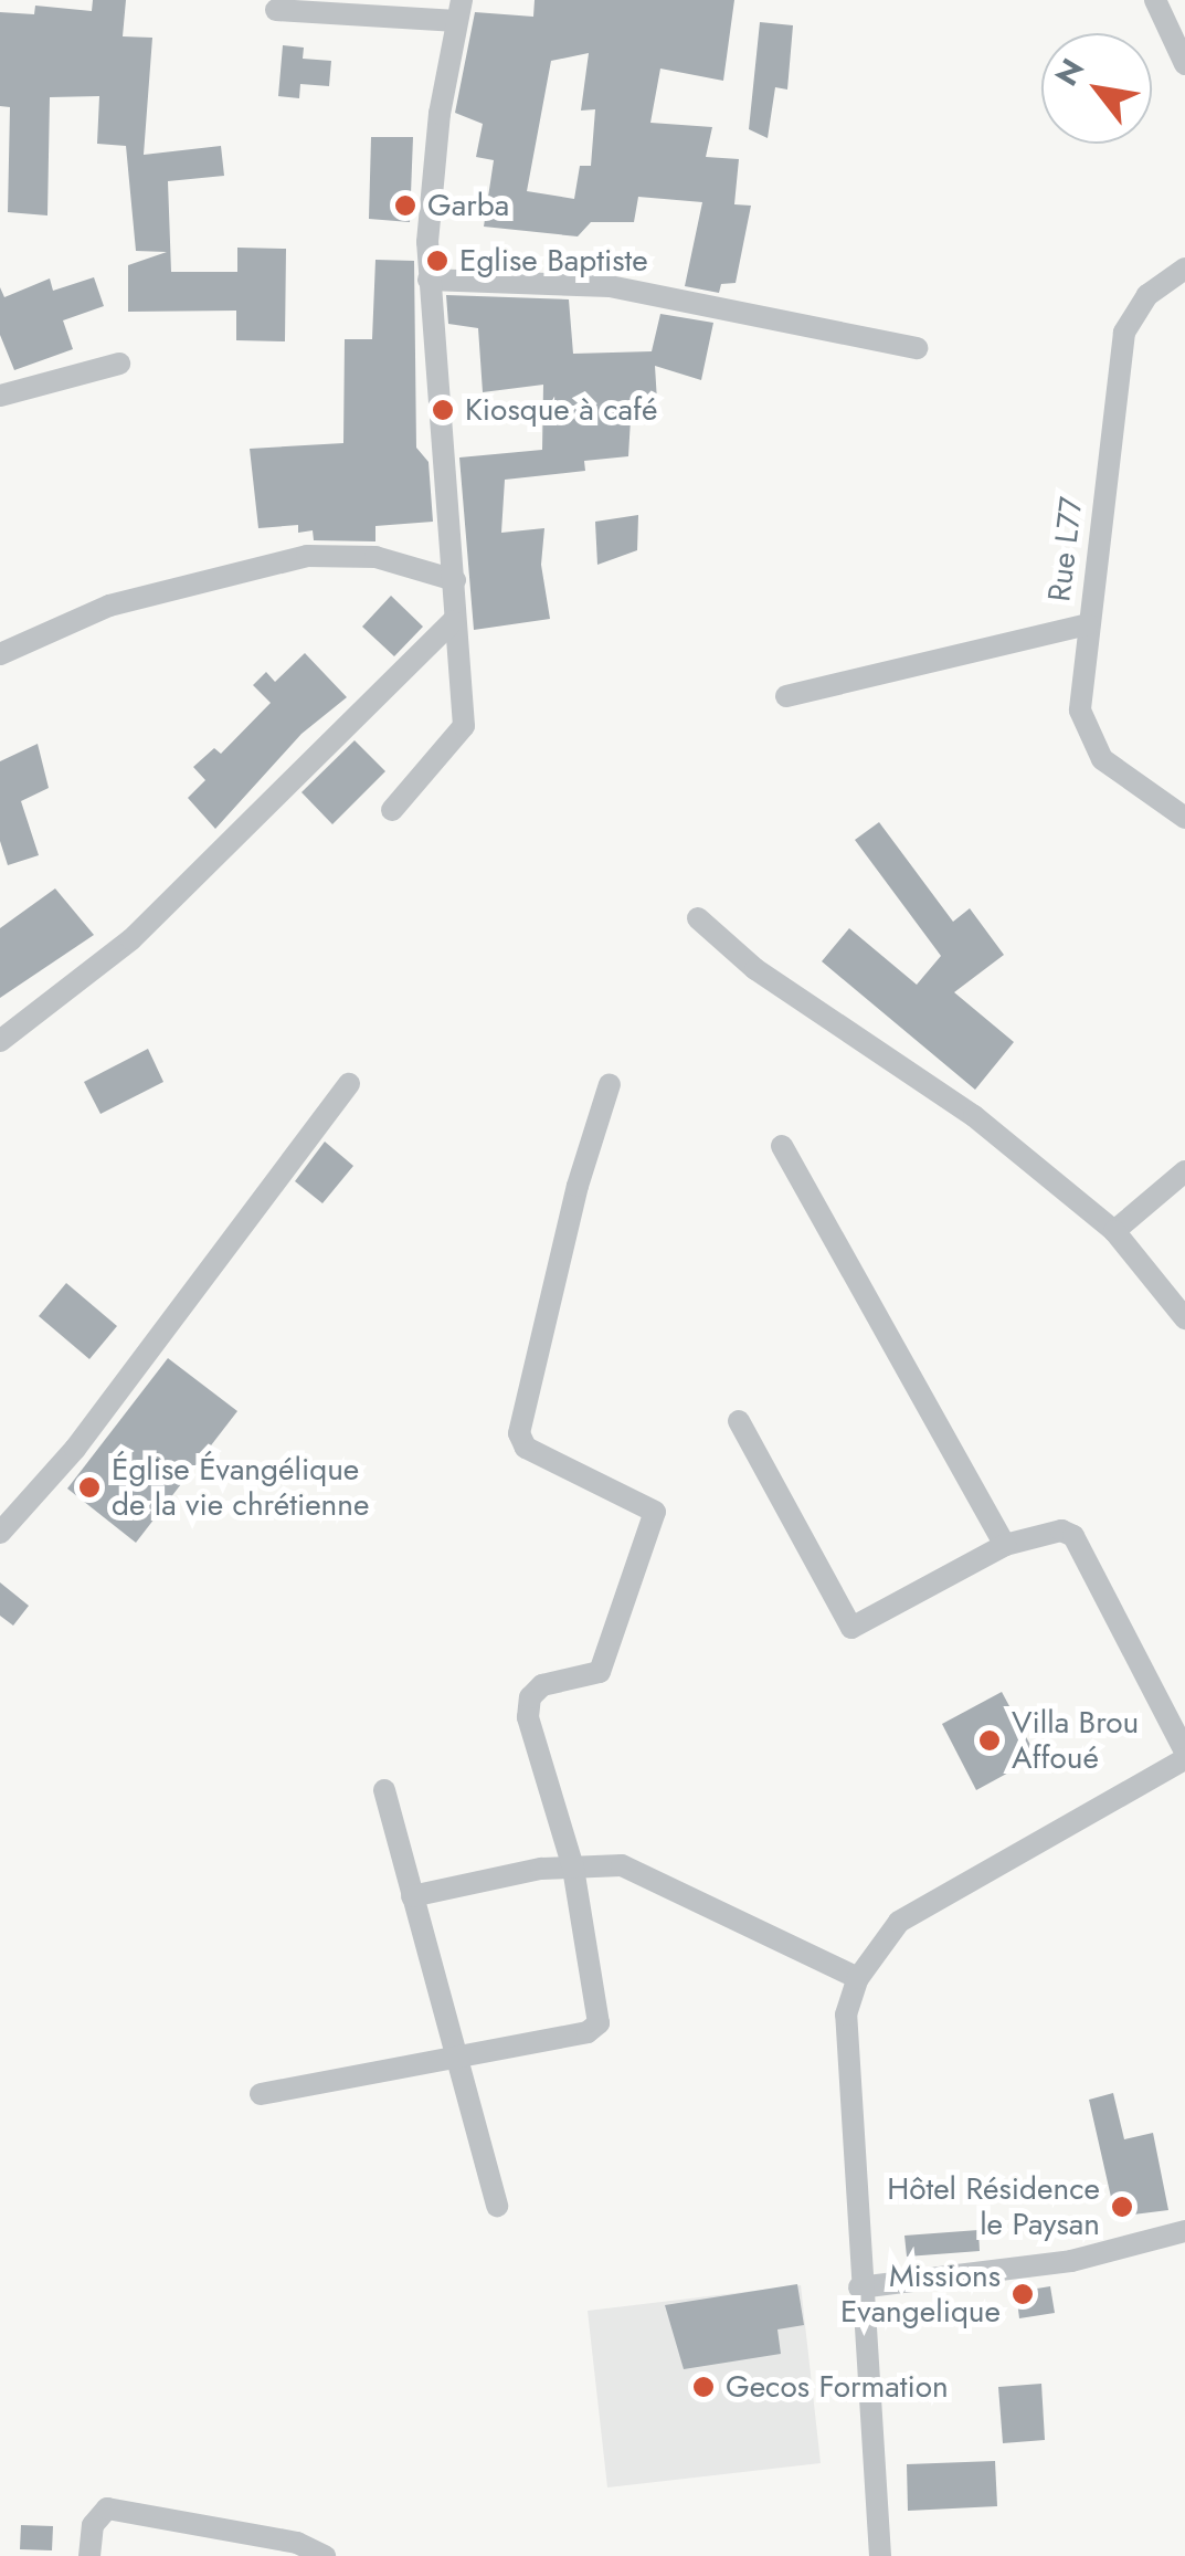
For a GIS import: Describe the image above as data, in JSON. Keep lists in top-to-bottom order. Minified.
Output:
{"streets":{"street":["Rue L77"]},"places":["Garba","Eglise Baptiste","Kiosque à café","Église Évangélique de la vie chrétienne","Villa Brou Affoué","Hôtel Résidence le Paysan","Missions Evangelique","Gecos Formation"],"north":"top left"}
